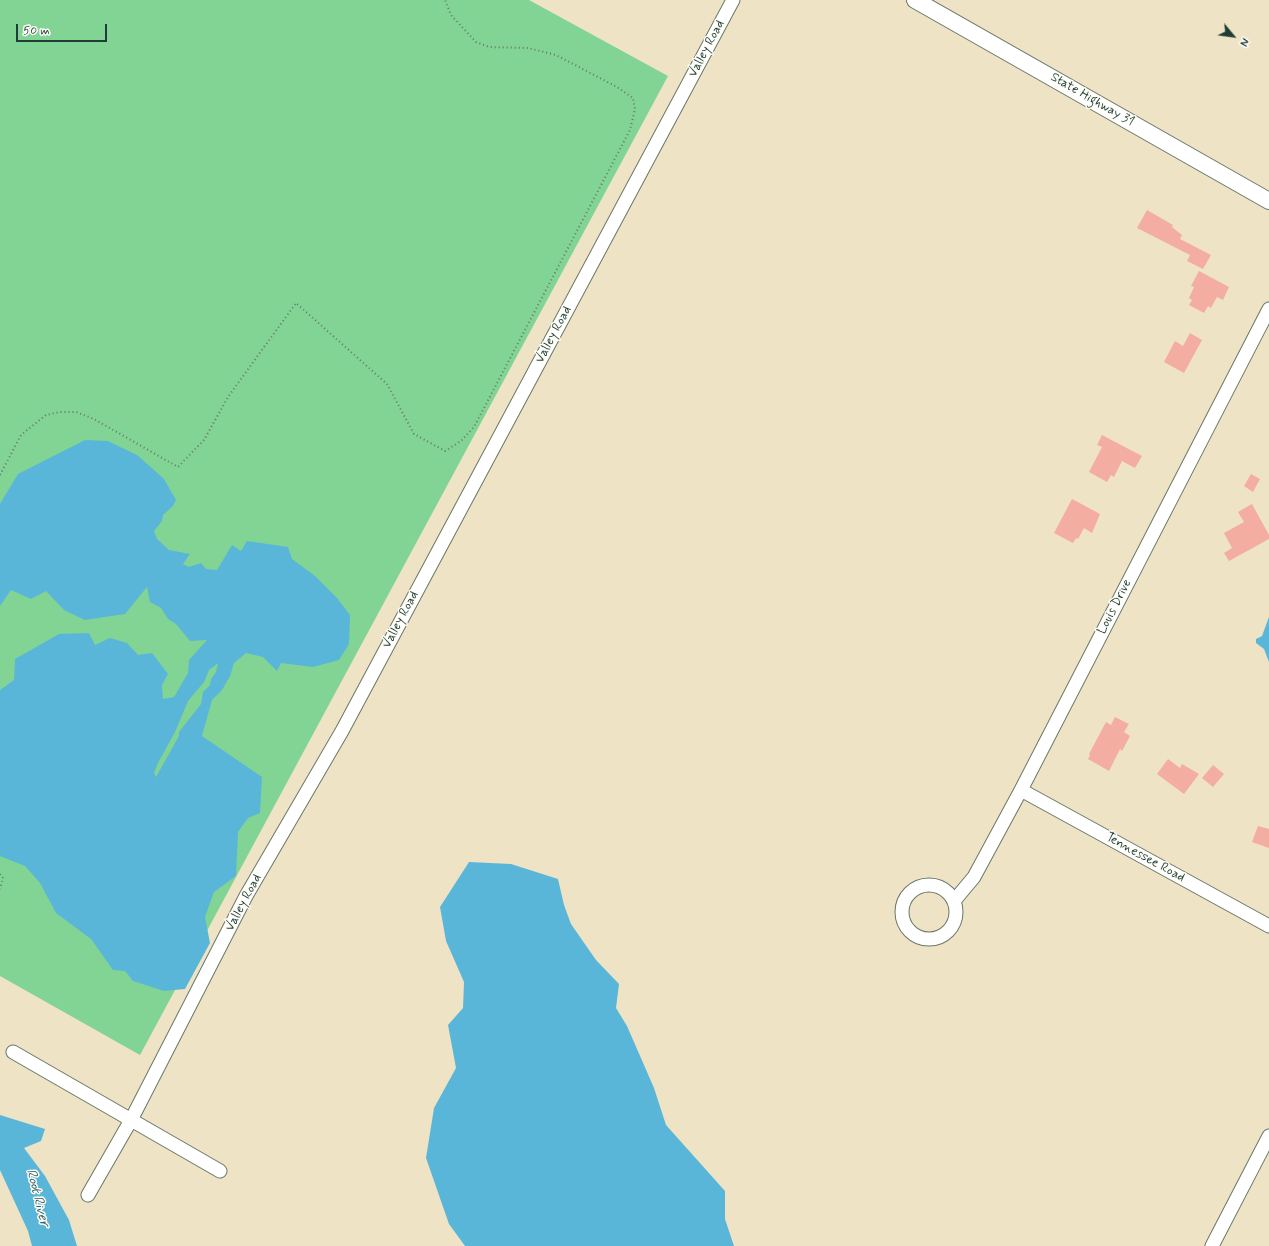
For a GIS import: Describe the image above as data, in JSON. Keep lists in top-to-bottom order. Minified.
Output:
{"streets":{"main road":["State Highway 31"],"street":["Valley Road","Louis Drive","Tennessee Road"]},"crossings":[["Louis Drive","Tennessee Road"]],"water":["Root River"],"scale_bar":"50 m","north":"bottom right"}
